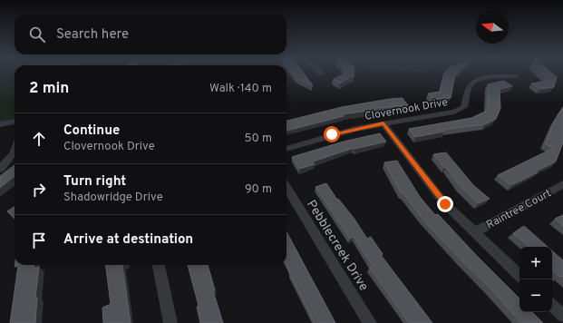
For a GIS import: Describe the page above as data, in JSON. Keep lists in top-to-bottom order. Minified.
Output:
{"streets":{"street":["Clovernook Drive","Raintree Court","Pebblecreek Drive"]},"north":"left","page":{"search":"Search here","heading":["2 min","Walk · 140 m"],"list":[["Continue","Clovernook Drive","50 m"],["Turn right","Shadowridge Drive","90 m"],"Arrive at destination"],"map_buttons":["+","−"]}}
